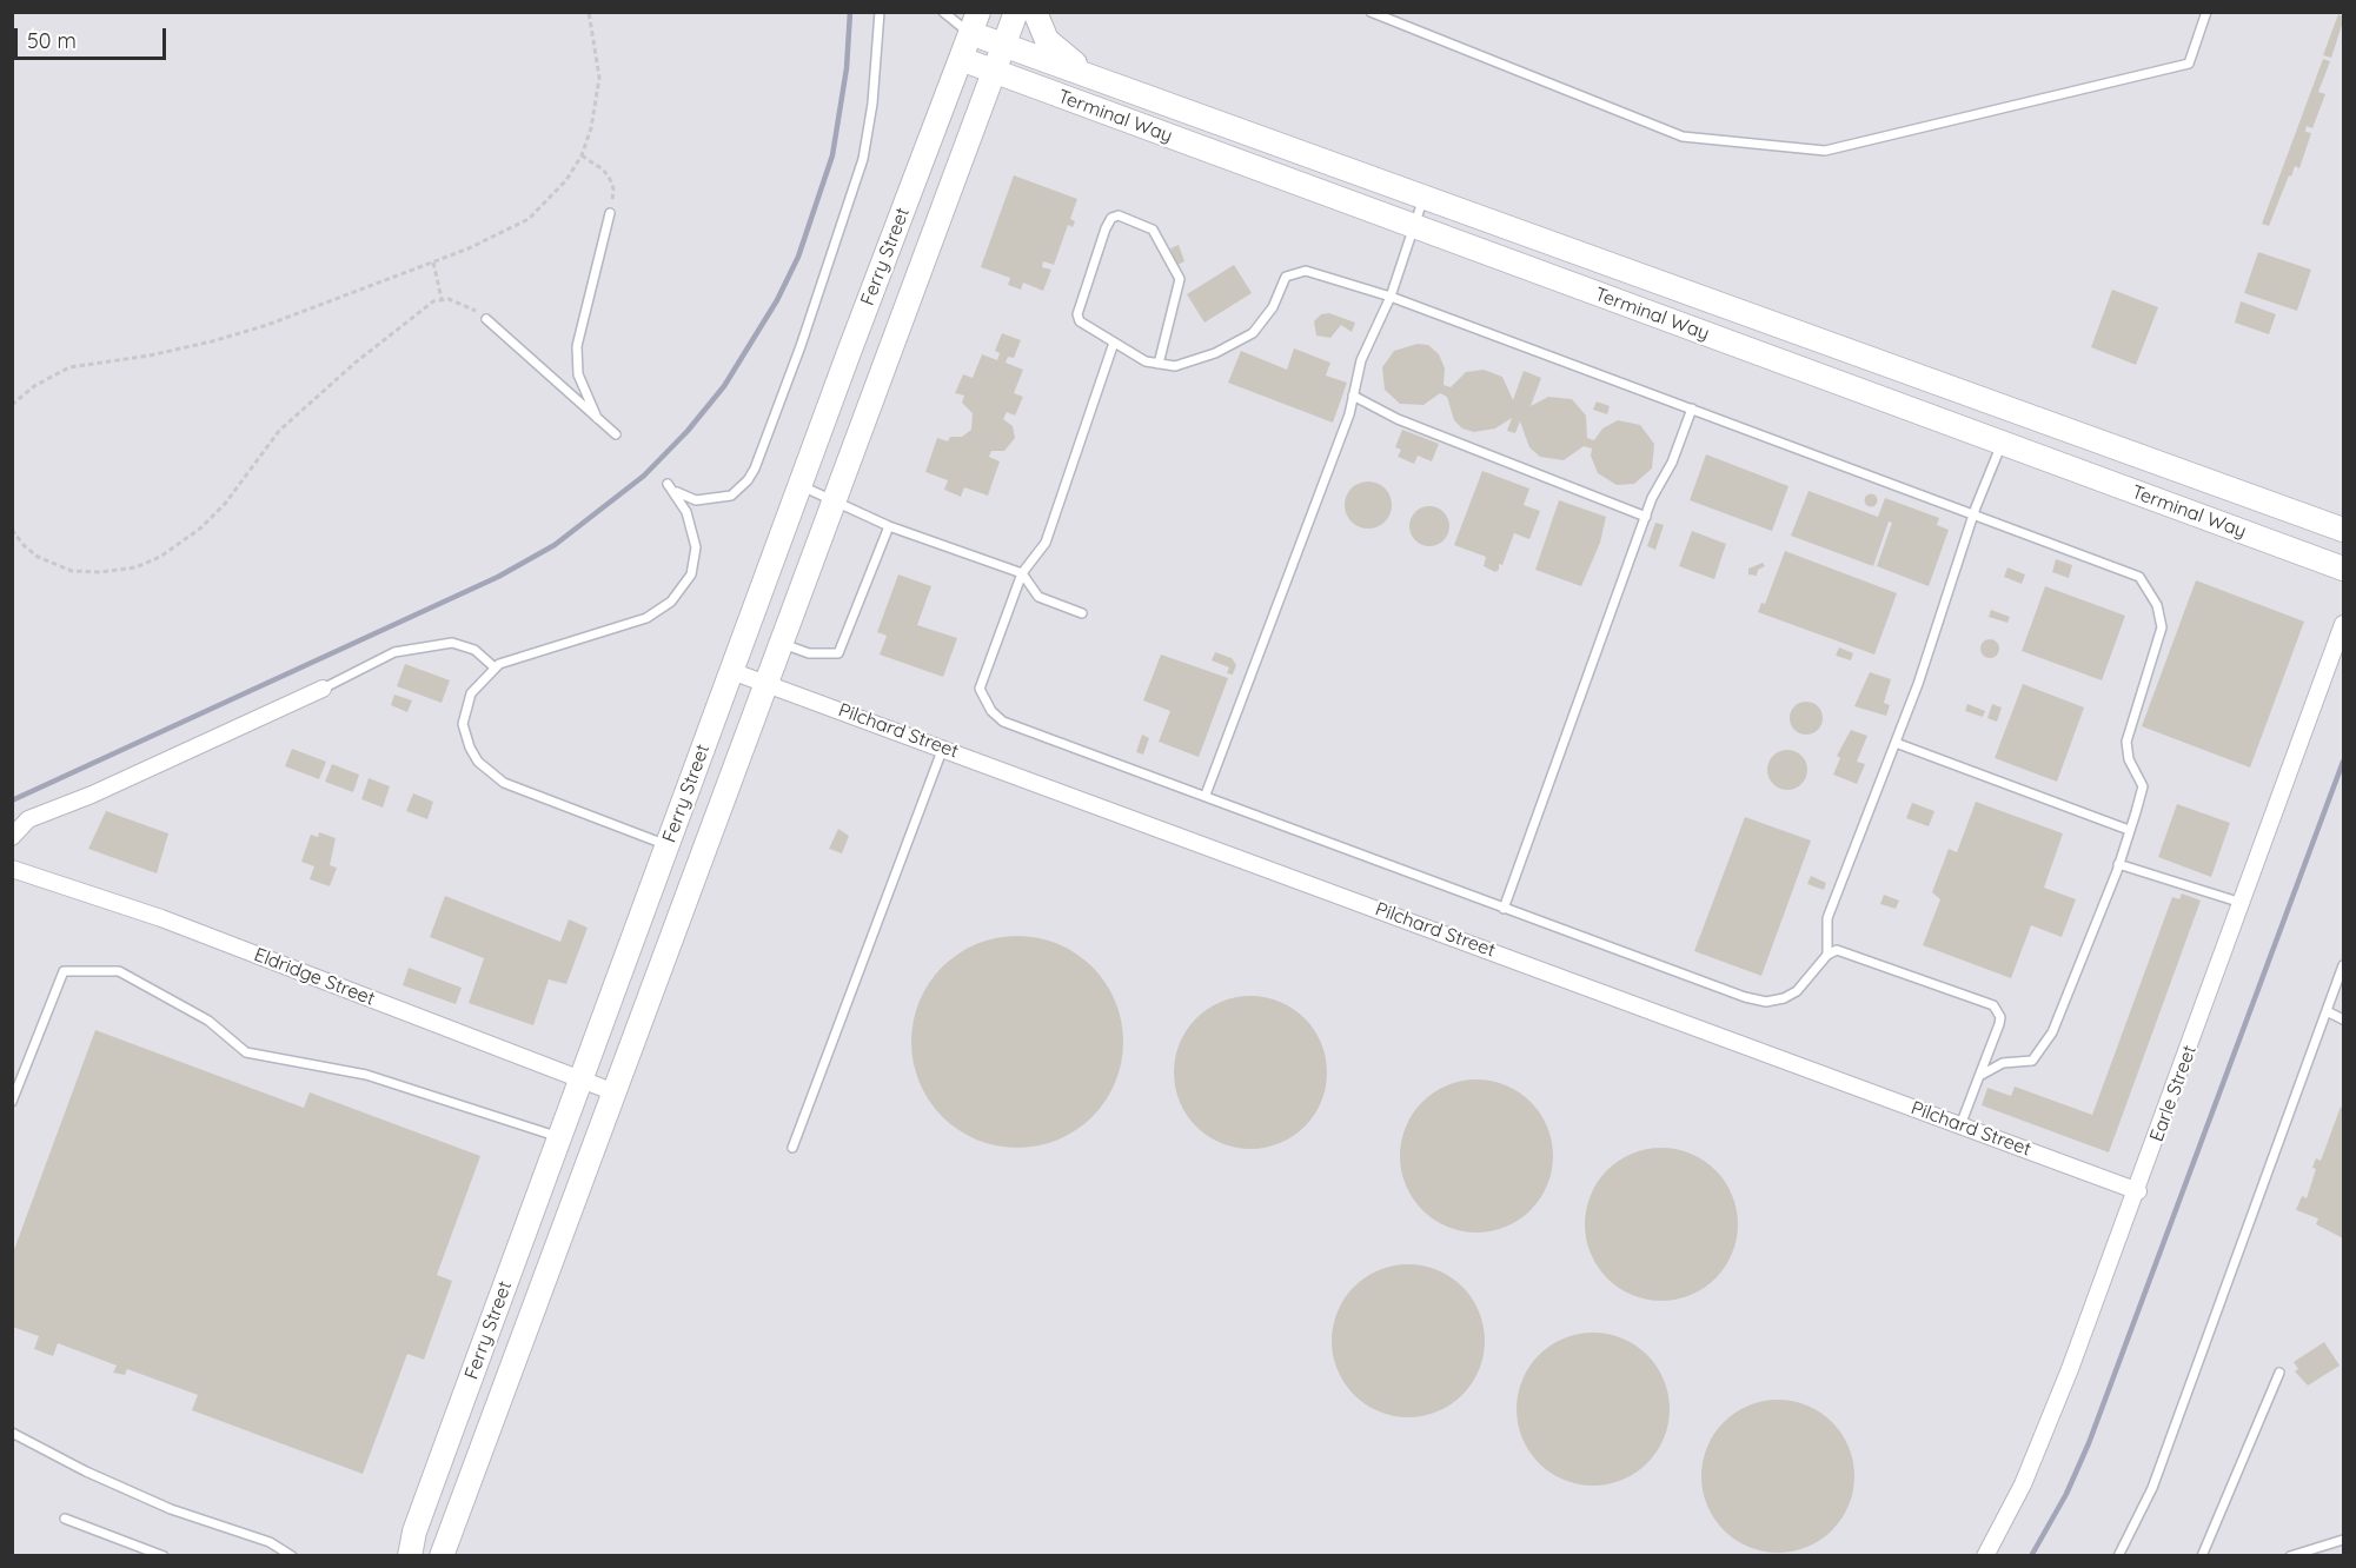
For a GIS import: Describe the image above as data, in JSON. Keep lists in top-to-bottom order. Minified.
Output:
{"streets":{"main road":["Terminal Way","Ferry Street"],"street":["Pilchard Street","Eldridge Street","Earle Street"]},"crossings":[["Terminal Way","Ferry Street"],["Ferry Street","Pilchard Street"],["Ferry Street","Eldridge Street"],["Pilchard Street","Earle Street"]],"scale_bar":"50 m"}
